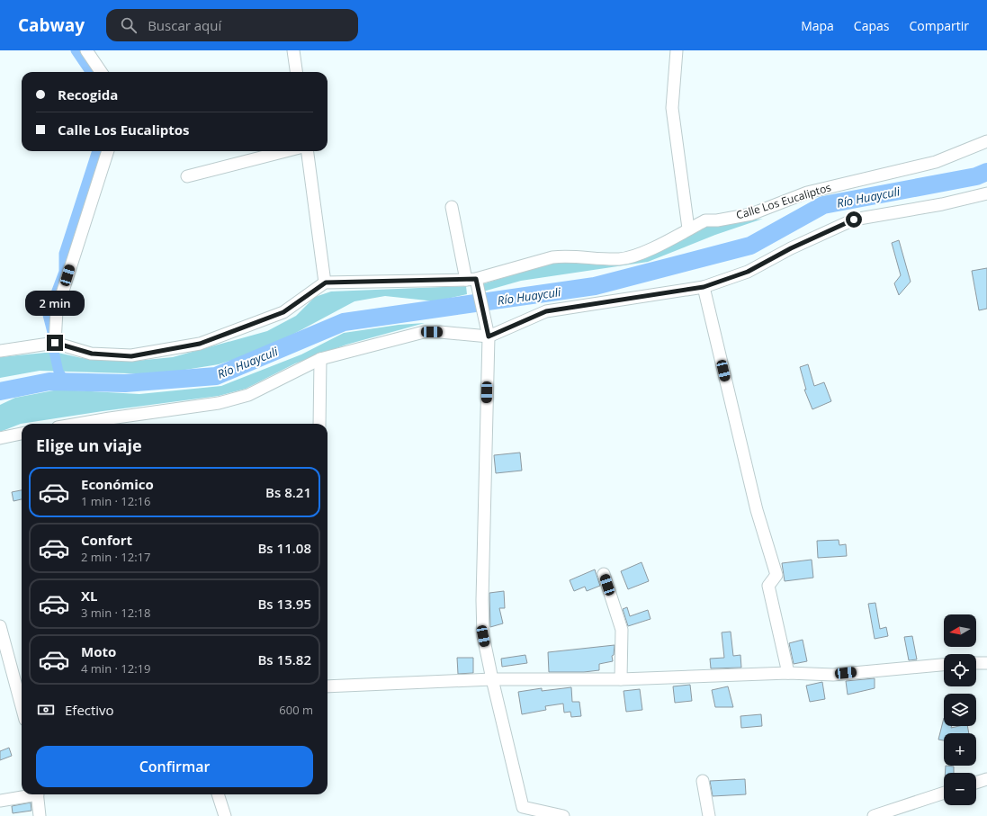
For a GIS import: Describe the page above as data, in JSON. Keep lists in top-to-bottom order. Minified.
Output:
{"streets":{"street":["Calle Los Eucaliptos"]},"water":["Río Huayculi"],"north":"left","page":{"header":"Cabway","search":"Buscar aquí","nav":["Mapa","Capas","Compartir"],"banner":["Recogida","Calle Los Eucaliptos"],"bubble":"2 min","heading":"Elige un viaje","list":[{"name":"Económico","note":"1 min · 12:16","value":"Bs 8.21"},{"name":"Confort","note":"2 min · 12:17","value":"Bs 11.08"},{"name":"XL","note":"3 min · 12:18","value":"Bs 13.95"},{"name":"Moto","note":"4 min · 12:19","value":"Bs 15.82"}],"map_buttons":["+","−"],"pay":["Efectivo","600 m"],"buttons":"Confirmar"}}
